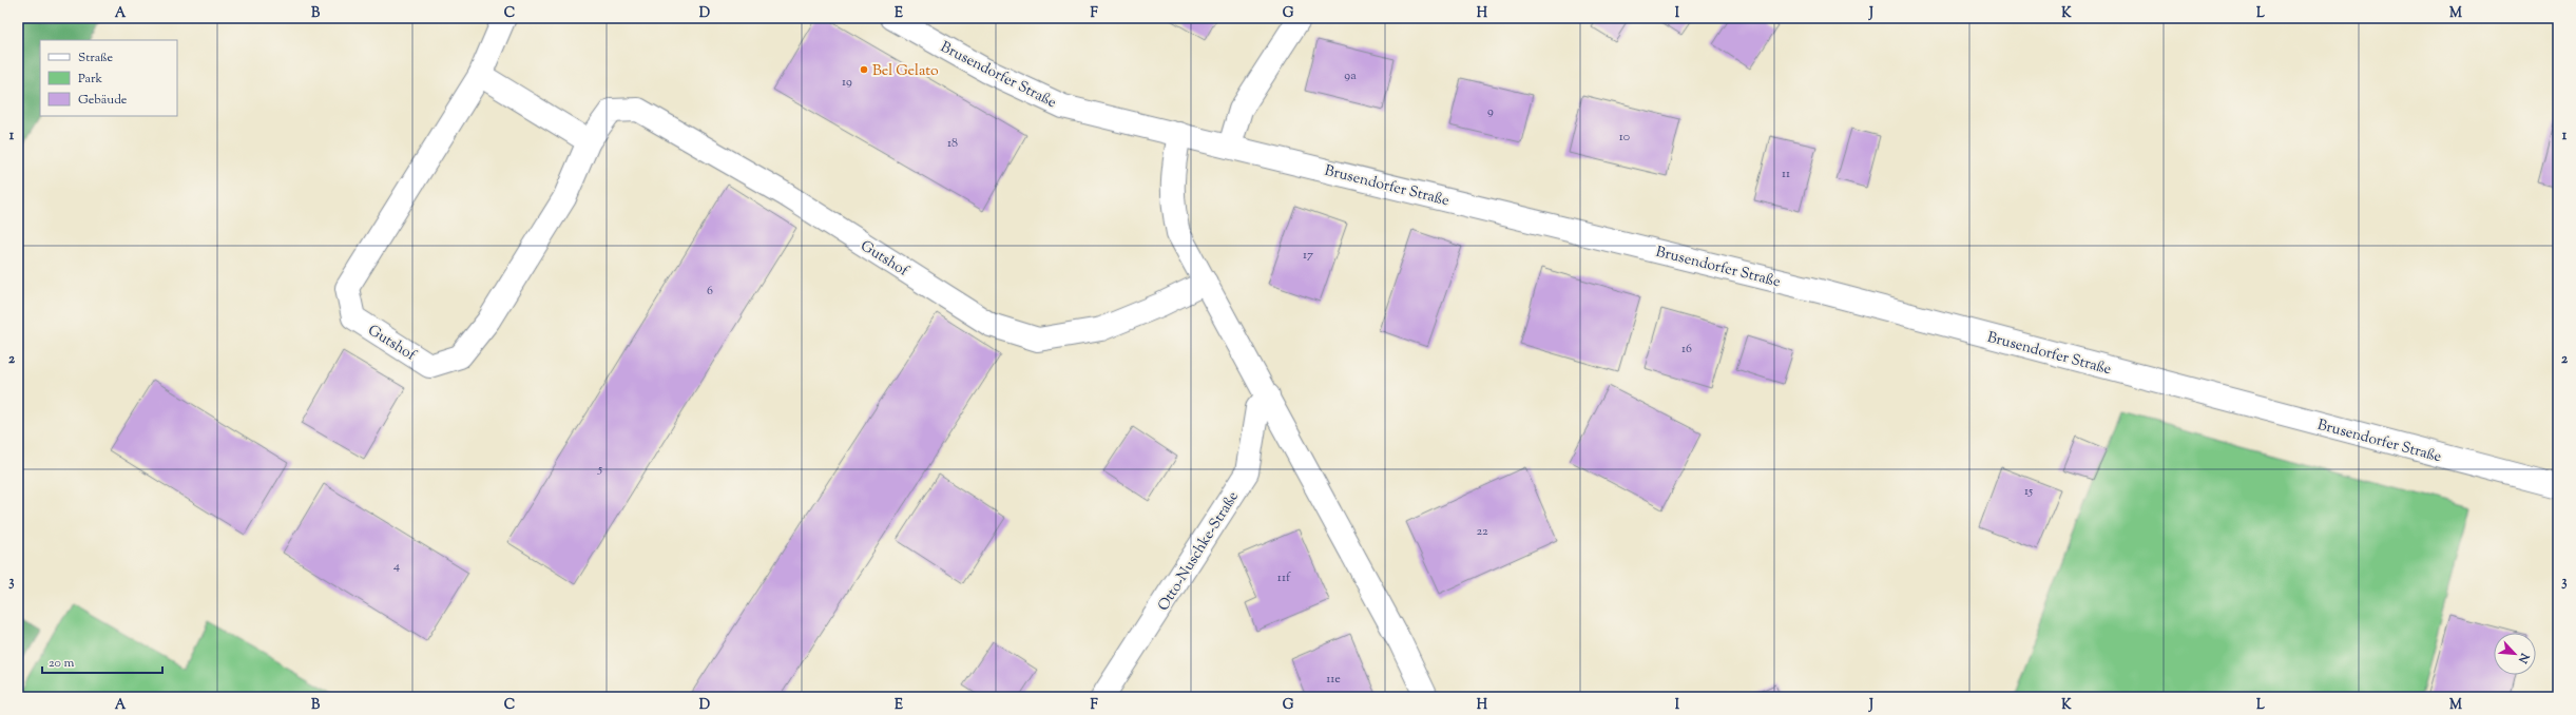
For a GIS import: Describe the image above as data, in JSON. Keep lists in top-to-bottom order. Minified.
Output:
{"streets":{"street":["Brusendorfer Straße","Gutshof","Otto-Nuschke-Straße"]},"places":["Bel Gelato"],"house_numbers":["9a","19","9","10","18","11","17","6","16","5","15","22","4","11f","11e"],"legend":["Straße","Park","Gebäude"],"scale_bar":"20 m","north":"bottom right","grid":{"columns":["A","B","C","D","E","F","G","H","I","J","K","L","M"],"rows":["1","2","3"]}}
